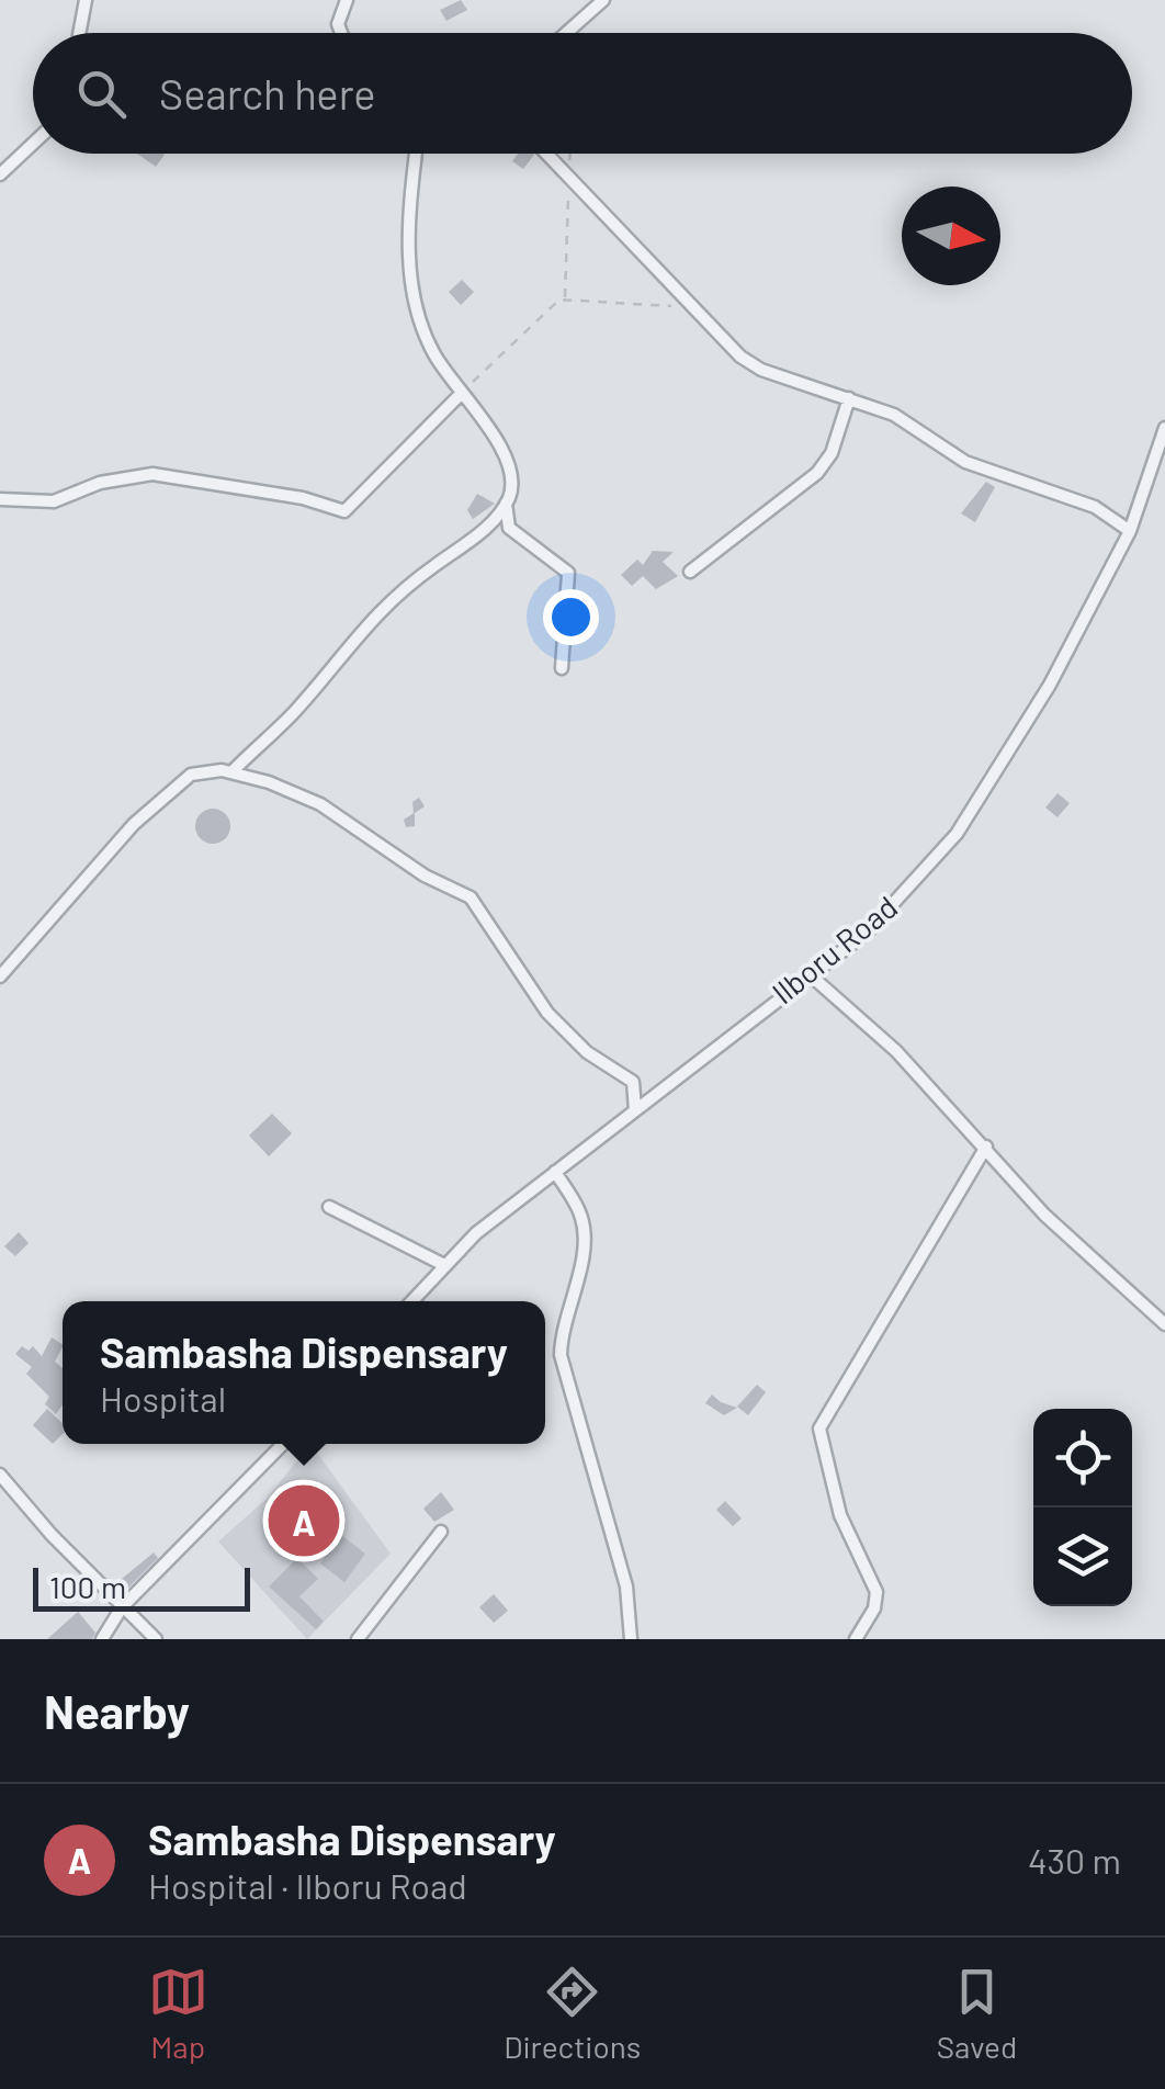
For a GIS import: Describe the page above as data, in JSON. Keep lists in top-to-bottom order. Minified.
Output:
{"streets":{"street":["Ilboru Road"]},"scale_bar":"100 m","north":"right","page":{"search":"Search here","popup":["Sambasha Dispensary","Hospital"],"pins":"A","scale":"100 m","heading":"Nearby","list":[{"mark":"A","name":"Sambasha Dispensary","note":"Hospital · Ilboru Road","value":"430 m"}],"nav":["Map","Directions","Saved"]}}
